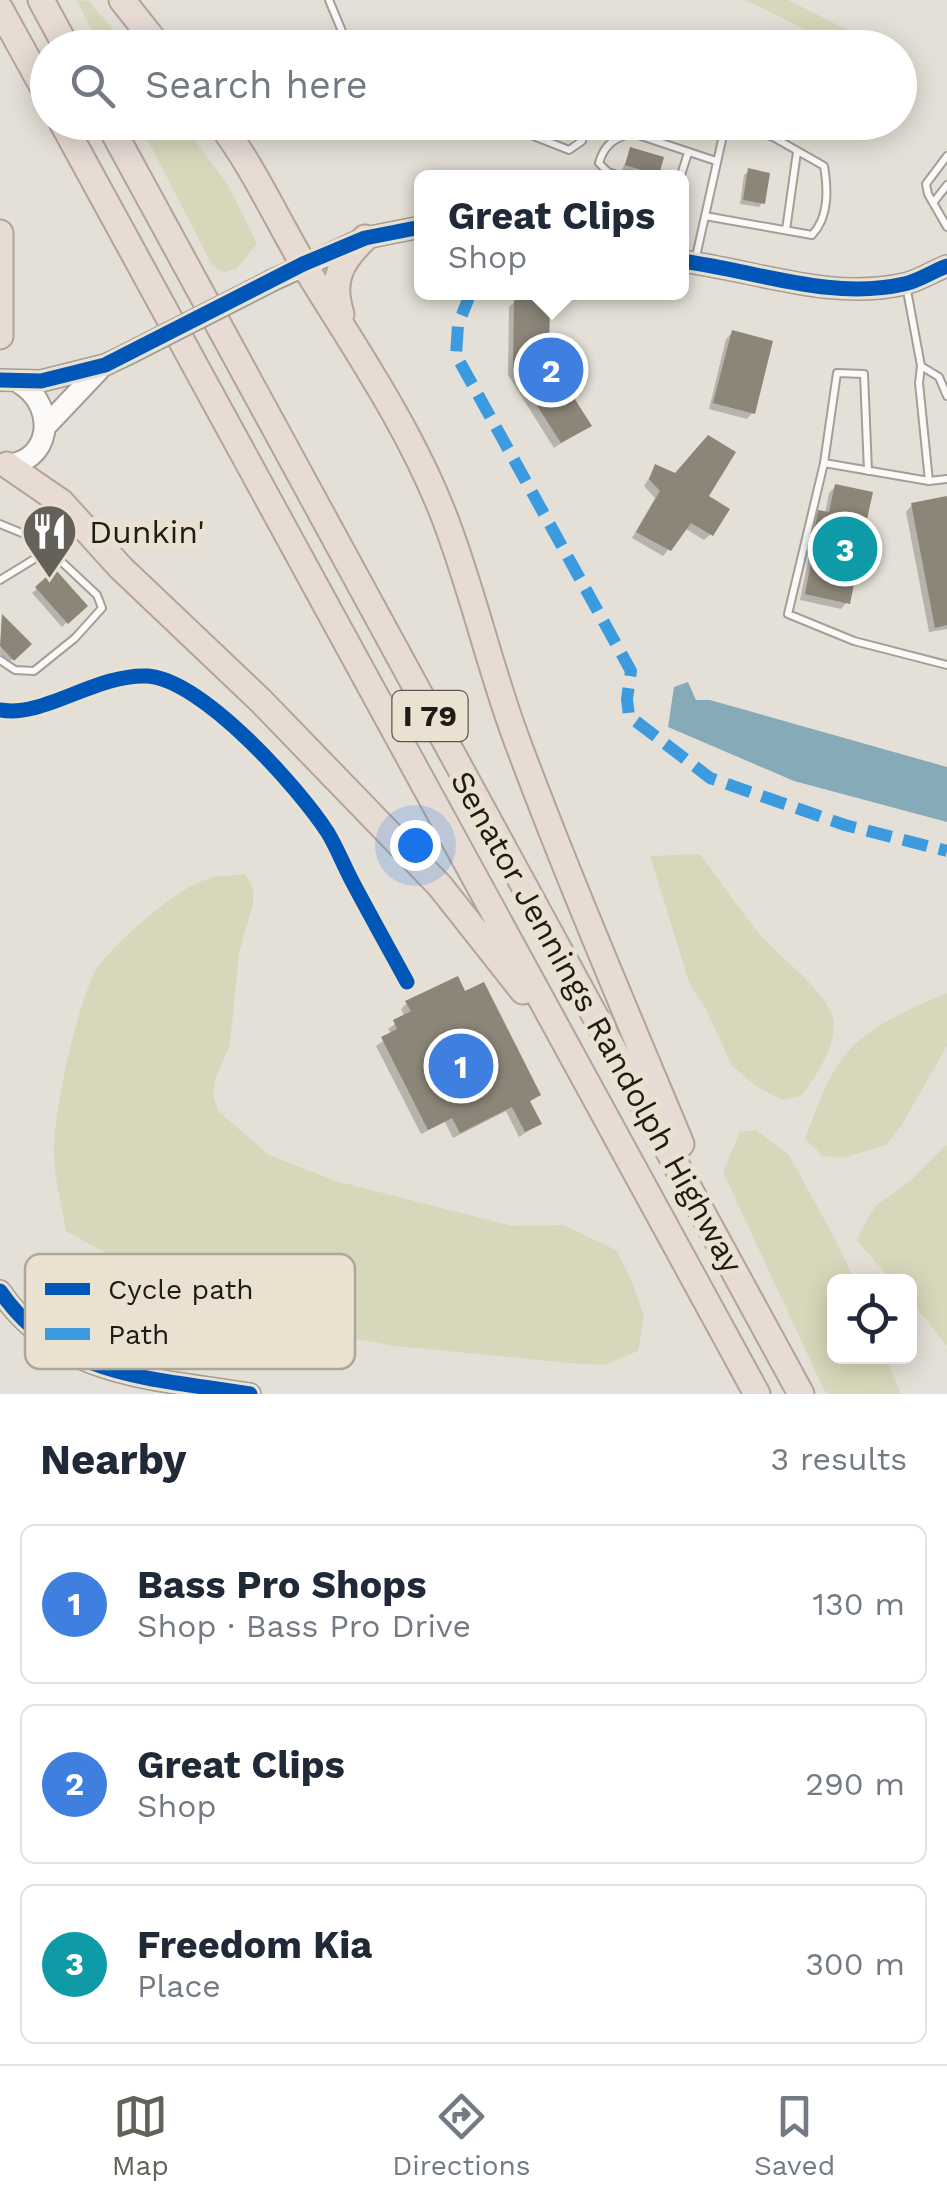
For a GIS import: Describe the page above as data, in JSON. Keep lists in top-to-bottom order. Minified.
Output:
{"streets":{"highway":["I 79","Senator Jennings Randolph Highway"]},"places":{"restaurant":["Dunkin'"]},"legend":["Cycle path","Path"],"page":{"search":"Search here","popup":["Great Clips","Shop"],"pins":["2","3","1"],"heading":["Nearby","3 results"],"list":[{"mark":"1","name":"Bass Pro Shops","note":"Shop · Bass Pro Drive","value":"130 m"},{"mark":"2","name":"Great Clips","note":"Shop","value":"290 m"},{"mark":"3","name":"Freedom Kia","note":"Place","value":"300 m"}],"nav":["Map","Directions","Saved"]}}
